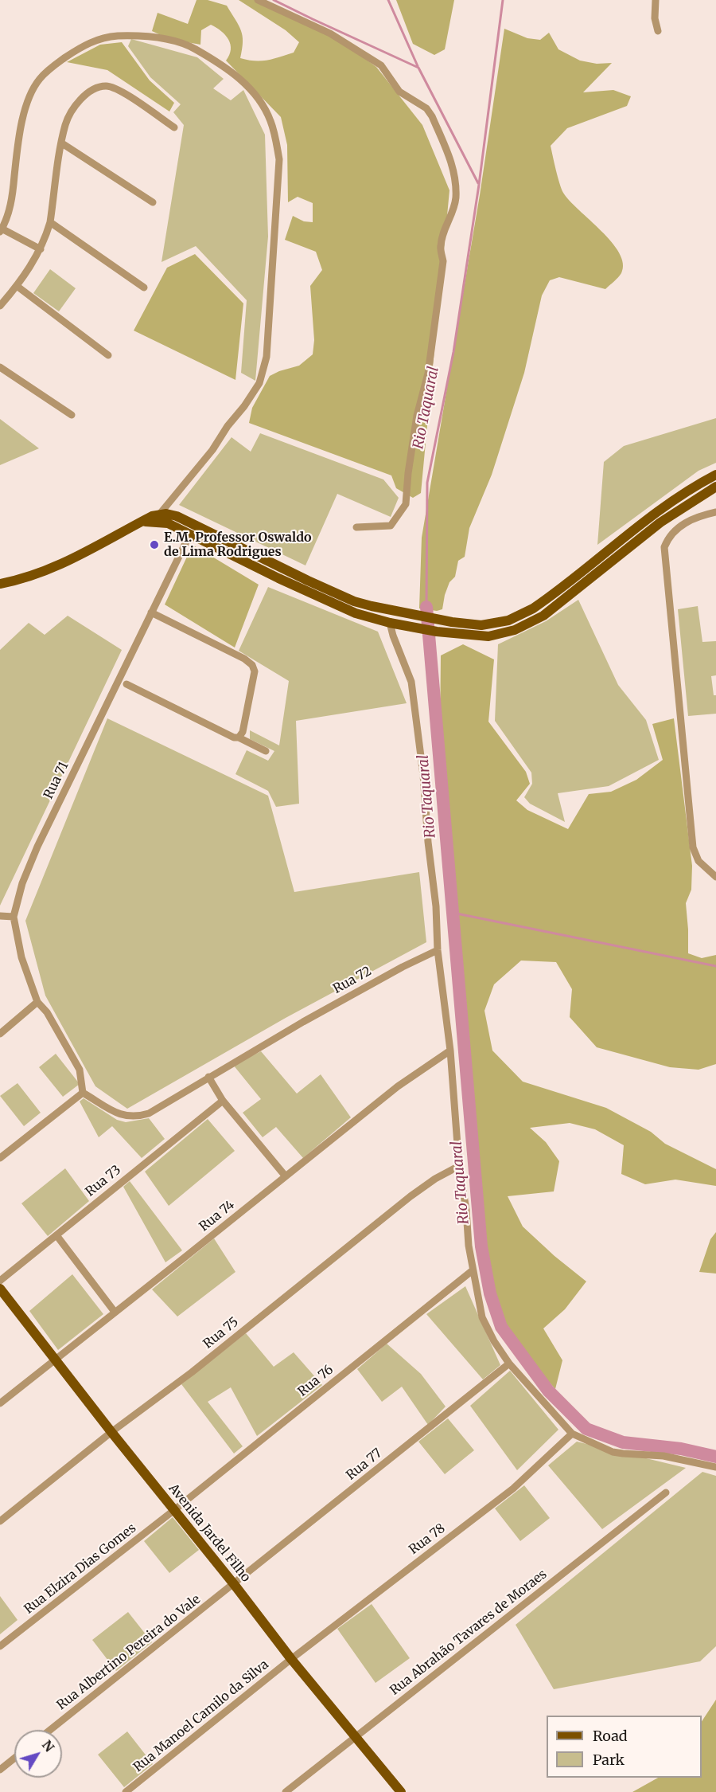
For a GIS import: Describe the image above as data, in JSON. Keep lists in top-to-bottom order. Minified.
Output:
{"streets":{"main road":["Avenida Jardel Filho"],"street":["Rua 71","Rua 72","Rua 73","Rua 74","Rua 75","Rua 76","Rua 77","Rua 78","Rua Elzira Dias Gomes","Rua Abrahão Tavares de Moraes","Rua Albertino Pereira do Vale","Rua Manoel Camilo da Silva"]},"crossings":[["Rua 71","Rua 72"],["Rua 74","Avenida Jardel Filho"],["Rua 75","Avenida Jardel Filho"],["Rua 76","Avenida Jardel Filho"],["Rua 76","Rua Elzira Dias Gomes"],["Rua 77","Avenida Jardel Filho"],["Rua 77","Rua Albertino Pereira do Vale"],["Avenida Jardel Filho","Rua 78"],["Avenida Jardel Filho","Rua Elzira Dias Gomes"],["Avenida Jardel Filho","Rua Abrahão Tavares de Moraes"],["Avenida Jardel Filho","Rua Albertino Pereira do Vale"],["Avenida Jardel Filho","Rua Manoel Camilo da Silva"],["Rua 78","Rua Manoel Camilo da Silva"]],"water":["Rio Taquaral"],"places":["E.M. Professor Oswaldo de Lima Rodrigues"],"legend":["Road","Park"],"north":"top right"}
